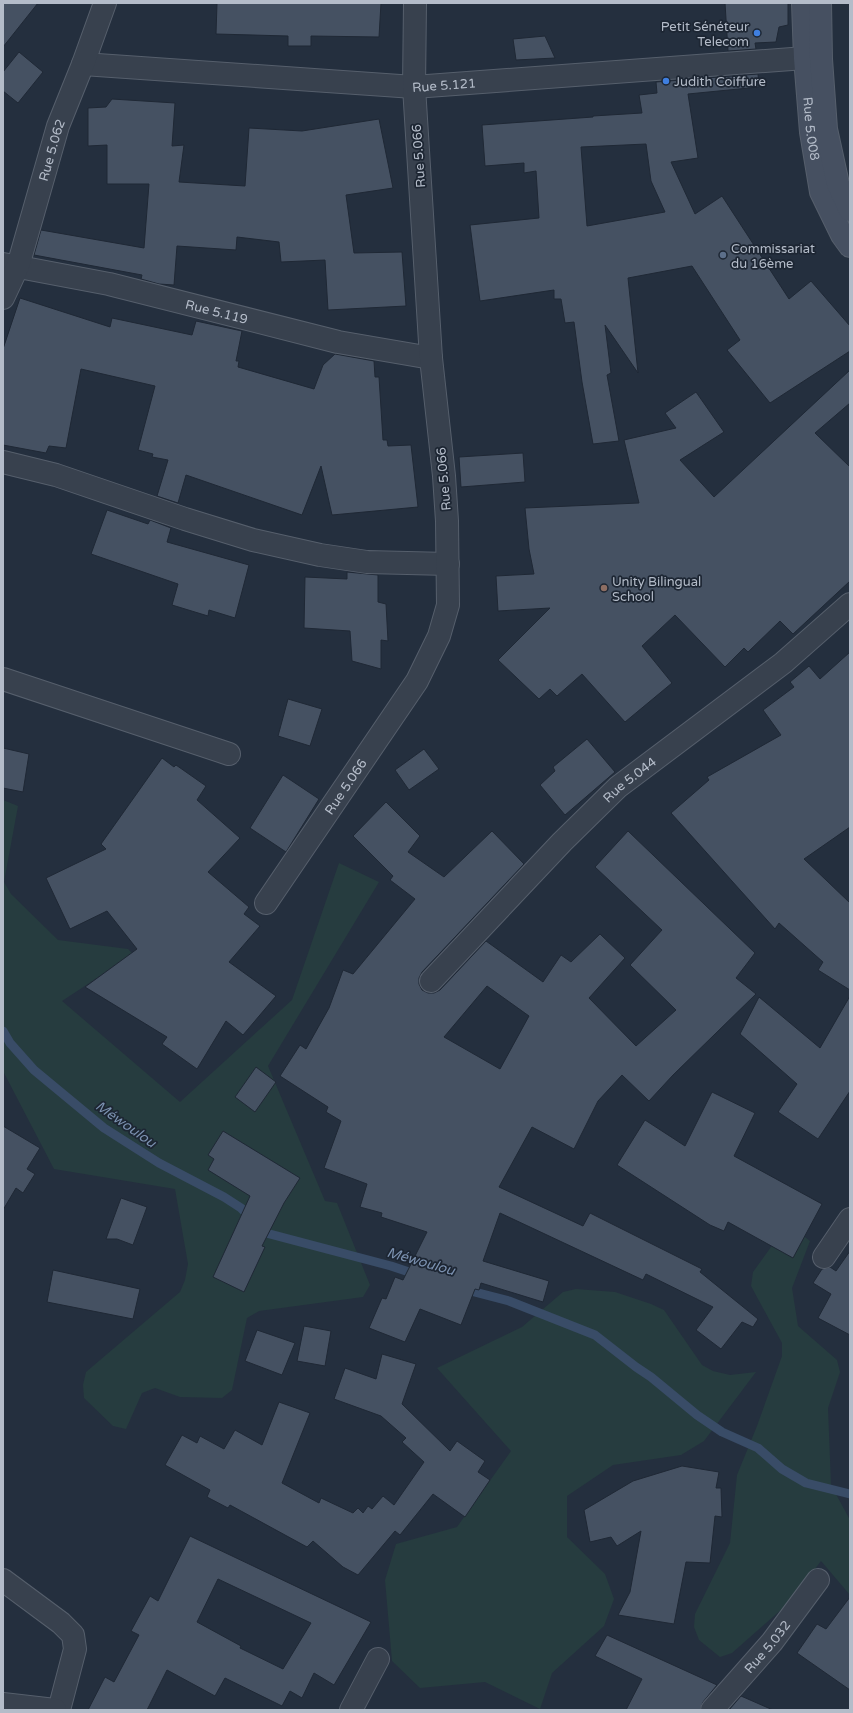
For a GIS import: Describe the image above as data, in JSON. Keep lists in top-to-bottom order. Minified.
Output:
{"streets":{"main road":["Rue 5.008"],"street":["Rue 5.121","Rue 5.062","Rue 5.066","Rue 5.119","Rue 5.044","Rue 5.032"]},"crossings":[["Rue 5.121","Rue 5.008"],["Rue 5.121","Rue 5.062"],["Rue 5.121","Rue 5.066"],["Rue 5.062","Rue 5.119"],["Rue 5.066","Rue 5.119"]],"water":["Méwoulou"],"places":["Petit Sénéteur Telecom","Judith Coiffure","Commissariat du 16ème","Unity Bilingual School"]}
